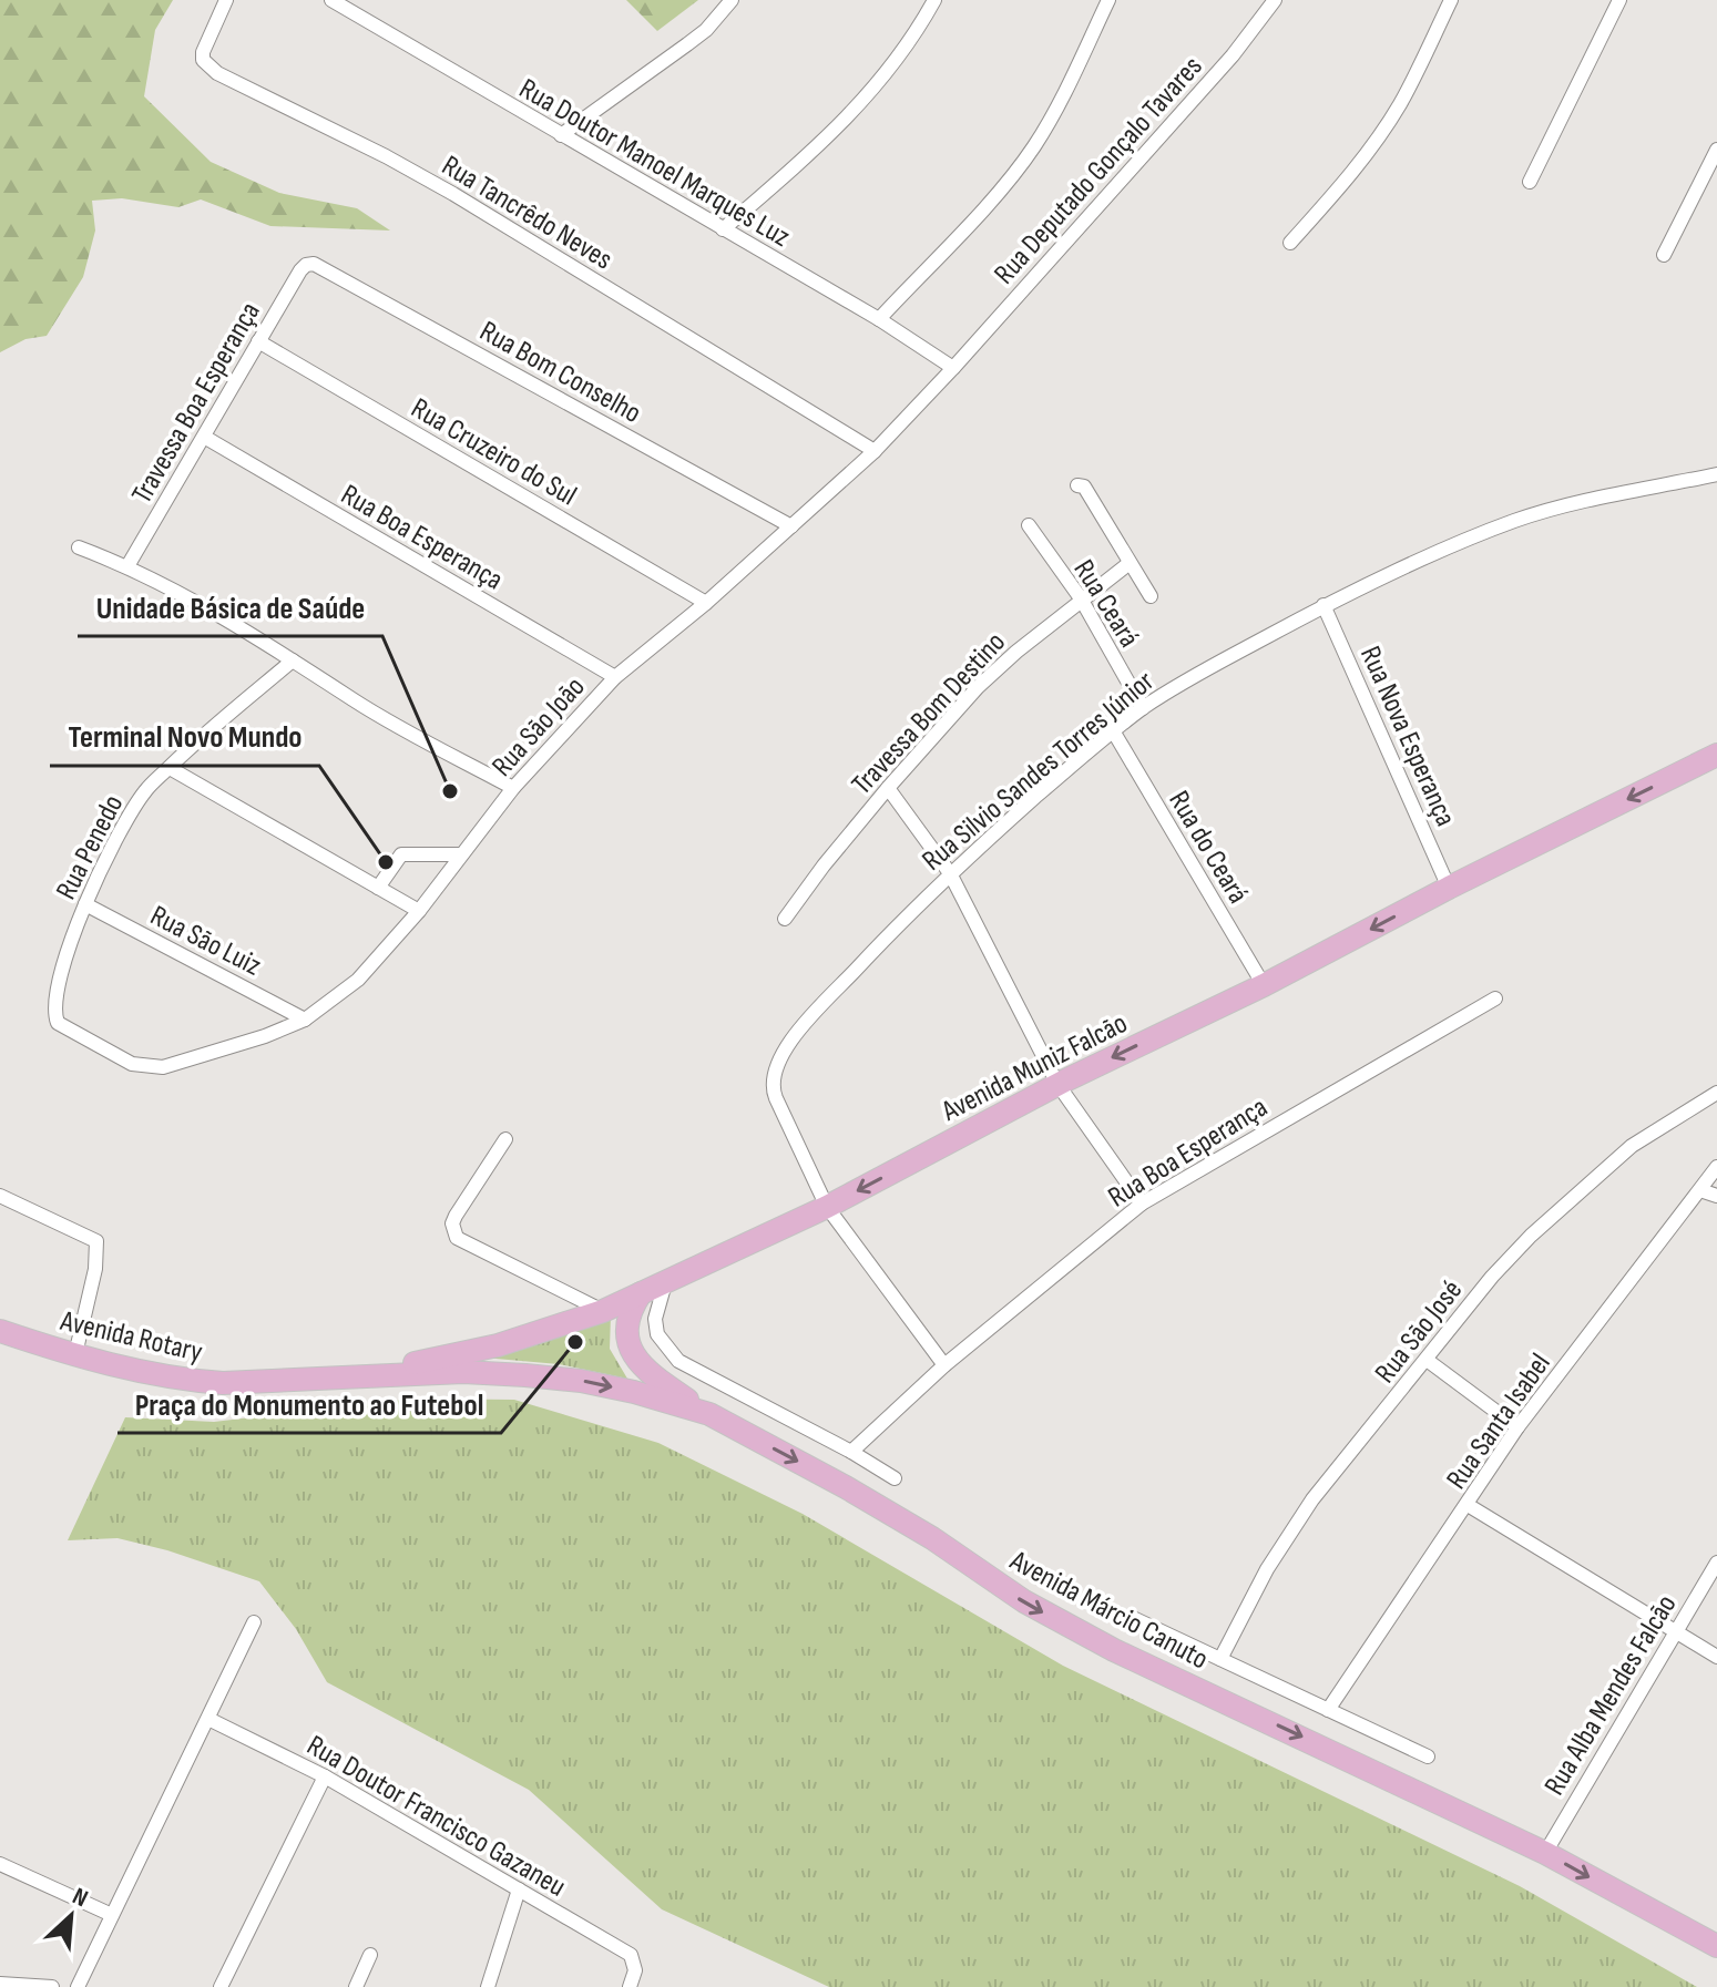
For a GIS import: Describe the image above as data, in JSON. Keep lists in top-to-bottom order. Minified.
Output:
{"streets":{"main road":["Avenida Muniz Falcão","Avenida Rotary","Avenida Márcio Canuto"],"street":["Rua Doutor Manoel Marques Luz","Rua Deputado Gonçalo Tavares","Rua Tancrêdo Neves","Rua Bom Conselho","Travessa Boa Esperança","Rua Cruzeiro do Sul","Rua Boa Esperança","Rua Ceará","Travessa Bom Destino","Rua São João","Rua Nova Esperança","Rua Silvio Sandes Torres Júnior","Rua Penedo","Rua do Ceará","Rua São Luiz","Rua São José","Rua Santa Isabel","Rua Alba Mendes Falcão","Rua Doutor Francisco Gazaneu"]},"crossings":[["Rua Doutor Manoel Marques Luz","Rua Deputado Gonçalo Tavares"],["Rua Doutor Manoel Marques Luz","Rua São João"],["Rua Deputado Gonçalo Tavares","Rua São João"],["Rua Tancrêdo Neves","Rua São João"],["Rua Bom Conselho","Travessa Boa Esperança"],["Rua Bom Conselho","Rua São João"],["Travessa Boa Esperança","Rua Cruzeiro do Sul"],["Travessa Boa Esperança","Rua Boa Esperança"],["Rua Cruzeiro do Sul","Rua São João"],["Rua Boa Esperança","Rua São João"],["Rua Boa Esperança","Rua Silvio Sandes Torres Júnior"],["Rua Ceará","Travessa Bom Destino"],["Rua Ceará","Rua Silvio Sandes Torres Júnior"],["Rua São João","Rua Penedo"],["Rua São João","Rua São Luiz"],["Rua Nova Esperança","Rua Silvio Sandes Torres Júnior"],["Rua Nova Esperança","Avenida Muniz Falcão"],["Rua Silvio Sandes Torres Júnior","Rua do Ceará"],["Rua Silvio Sandes Torres Júnior","Avenida Muniz Falcão"],["Rua Penedo","Rua São Luiz"],["Rua do Ceará","Avenida Muniz Falcão"],["Avenida Muniz Falcão","Avenida Rotary"],["Avenida Muniz Falcão","Avenida Márcio Canuto"],["Avenida Rotary","Avenida Márcio Canuto"],["Avenida Márcio Canuto","Rua Alba Mendes Falcão"]],"one_way":["Avenida Muniz Falcão","Avenida Márcio Canuto"],"places":["Unidade Básica de Saúde","Terminal Novo Mundo","Praça do Monumento ao Futebol"],"north":"top right"}
